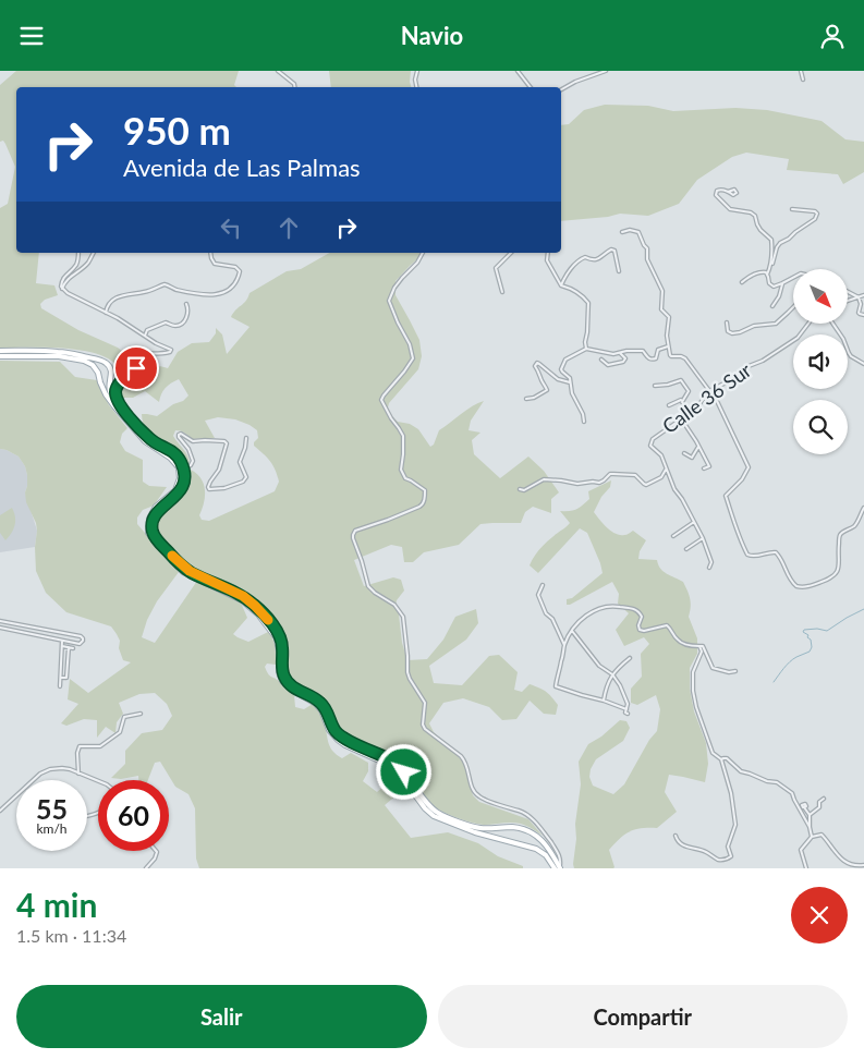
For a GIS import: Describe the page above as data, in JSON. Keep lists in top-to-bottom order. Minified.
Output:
{"streets":{"street":["Calle 36 Sur"]},"north":"bottom right","page":{"header":"Navio","turn":["950 m","Avenida de Las Palmas"],"speed":"55 km/h","limit":"60","heading":["4 min","1.5 km · 11:34"],"buttons":["Salir","Compartir"]}}
